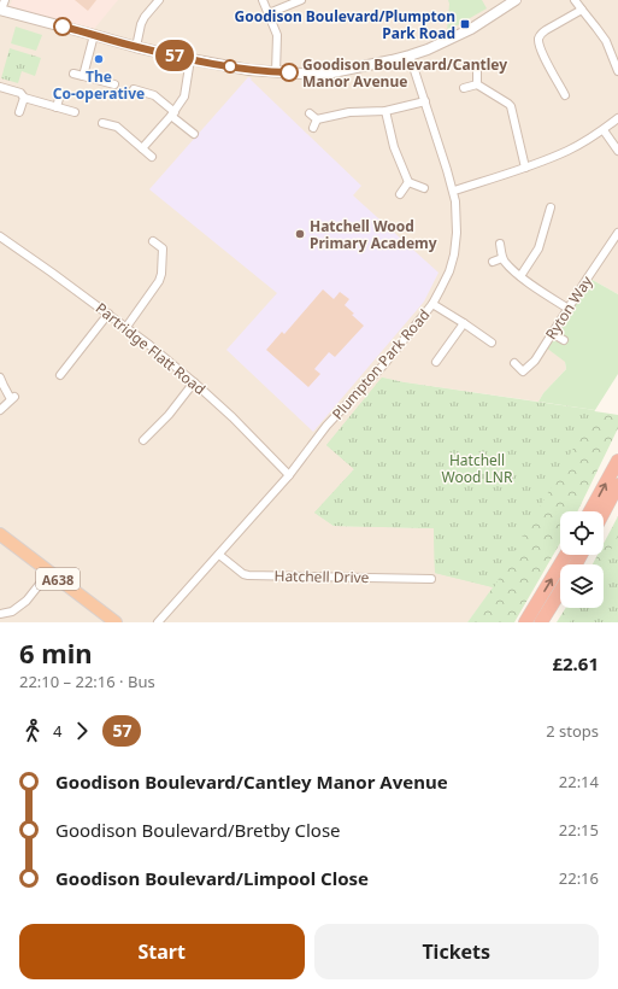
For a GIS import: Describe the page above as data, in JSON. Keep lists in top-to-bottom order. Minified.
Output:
{"streets":{"highway":["A638"],"street":["Ryton Way","Partridge Flatt Road","Plumpton Park Road","Hatchell Drive"]},"crossings":[["Partridge Flatt Road","Plumpton Park Road"],["Plumpton Park Road","Hatchell Drive"]],"parks":["Hatchell Wood LNR"],"places":{"transit":["Goodison Boulevard/Plumpton Park Road"],"other":["The Co-operative","Goodison Boulevard/Cantley Manor Avenue","Hatchell Wood Primary Academy"]},"lines":["bus line 57"],"page":{"on_map":"57","heading":["6 min","22:10 – 22:16 · Bus","£2.61"],"legs":["4","57","2 stops"],"list":[{"name":"Goodison Boulevard/Cantley Manor Avenue","value":"22:14"},{"name":"Goodison Boulevard/Bretby Close","value":"22:15"},{"name":"Goodison Boulevard/Limpool Close","value":"22:16"}],"buttons":["Start","Tickets"]}}
